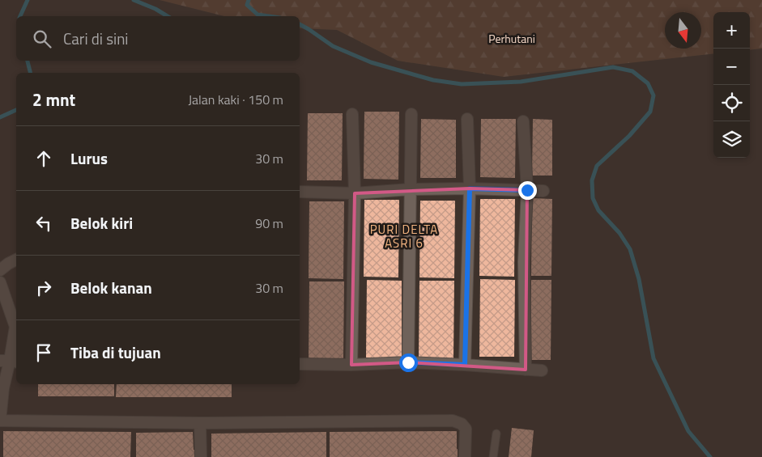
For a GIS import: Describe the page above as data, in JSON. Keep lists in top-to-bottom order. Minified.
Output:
{"districts":["PURI DELTA ASRI 6"],"parks":["Perhutani"],"north":"bottom","page":{"map_buttons":["+","−"],"search":"Cari di sini","heading":["2 mnt","Jalan kaki · 150 m"],"list":[["Lurus","30 m"],["Belok kiri","90 m"],["Belok kanan","30 m"],"Tiba di tujuan"]}}
